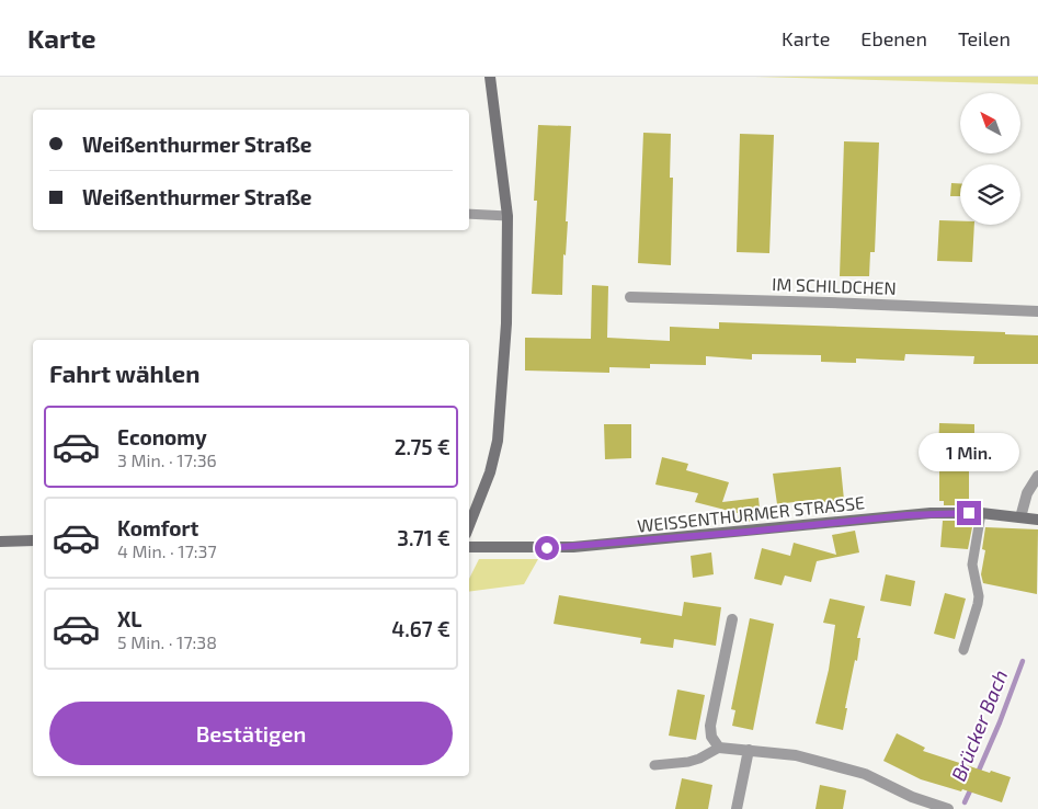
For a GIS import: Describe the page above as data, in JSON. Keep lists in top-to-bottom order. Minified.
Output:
{"streets":{"main road":["WEISSENTHURMER STRASSE"],"street":["IM SCHILDCHEN"]},"water":["Brücker Bach"],"north":"top left","page":{"header":"Karte","nav":["Karte","Ebenen","Teilen"],"banner":["Weißenthurmer Straße","Weißenthurmer Straße"],"heading":"Fahrt wählen","list":[{"name":"Economy","note":"3 Min. · 17:36","value":"2.75 €"},{"name":"Komfort","note":"4 Min. · 17:37","value":"3.71 €"},{"name":"XL","note":"5 Min. · 17:38","value":"4.67 €"}],"bubble":"1 Min.","buttons":"Bestätigen"}}
